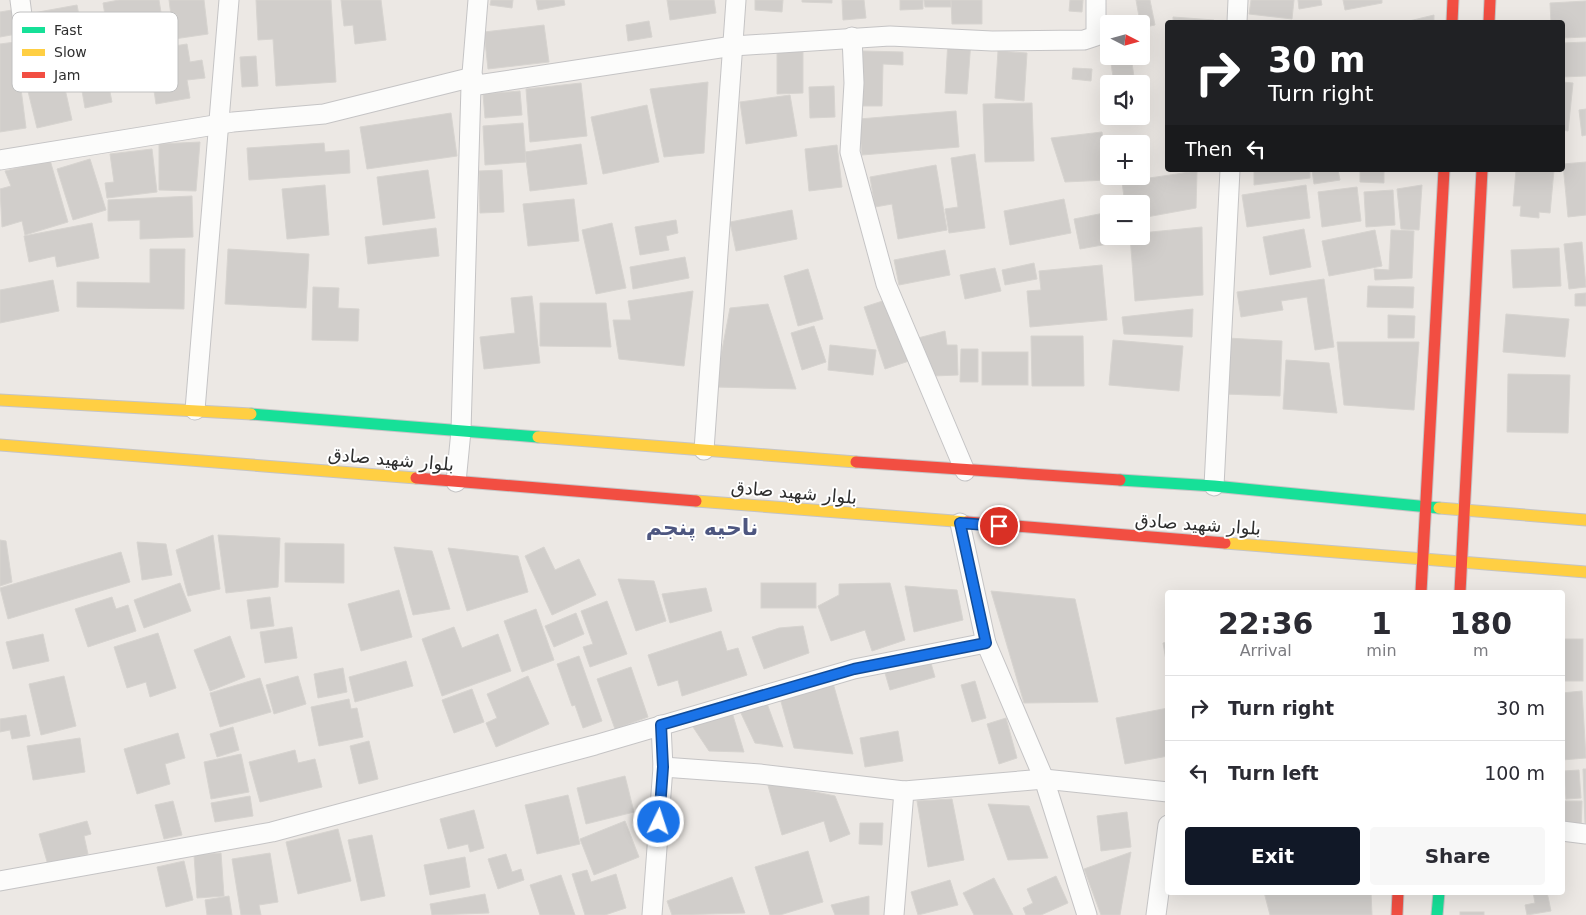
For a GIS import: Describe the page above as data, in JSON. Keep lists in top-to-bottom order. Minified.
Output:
{"streets":{"main road":["بلوار شهید صادق"]},"districts":["ناحیه پنجم"],"legend":["Fast","Slow","Jam"],"north":"right","page":{"map_buttons":["+","−"],"turn":["30 m","Turn right"],"then":"Then","eta":["22:36","Arrival","1","min","180","m"],"list":[{"name":"Turn right","value":"30 m"},{"name":"Turn left","value":"100 m"}],"buttons":["Exit","Share"]}}
